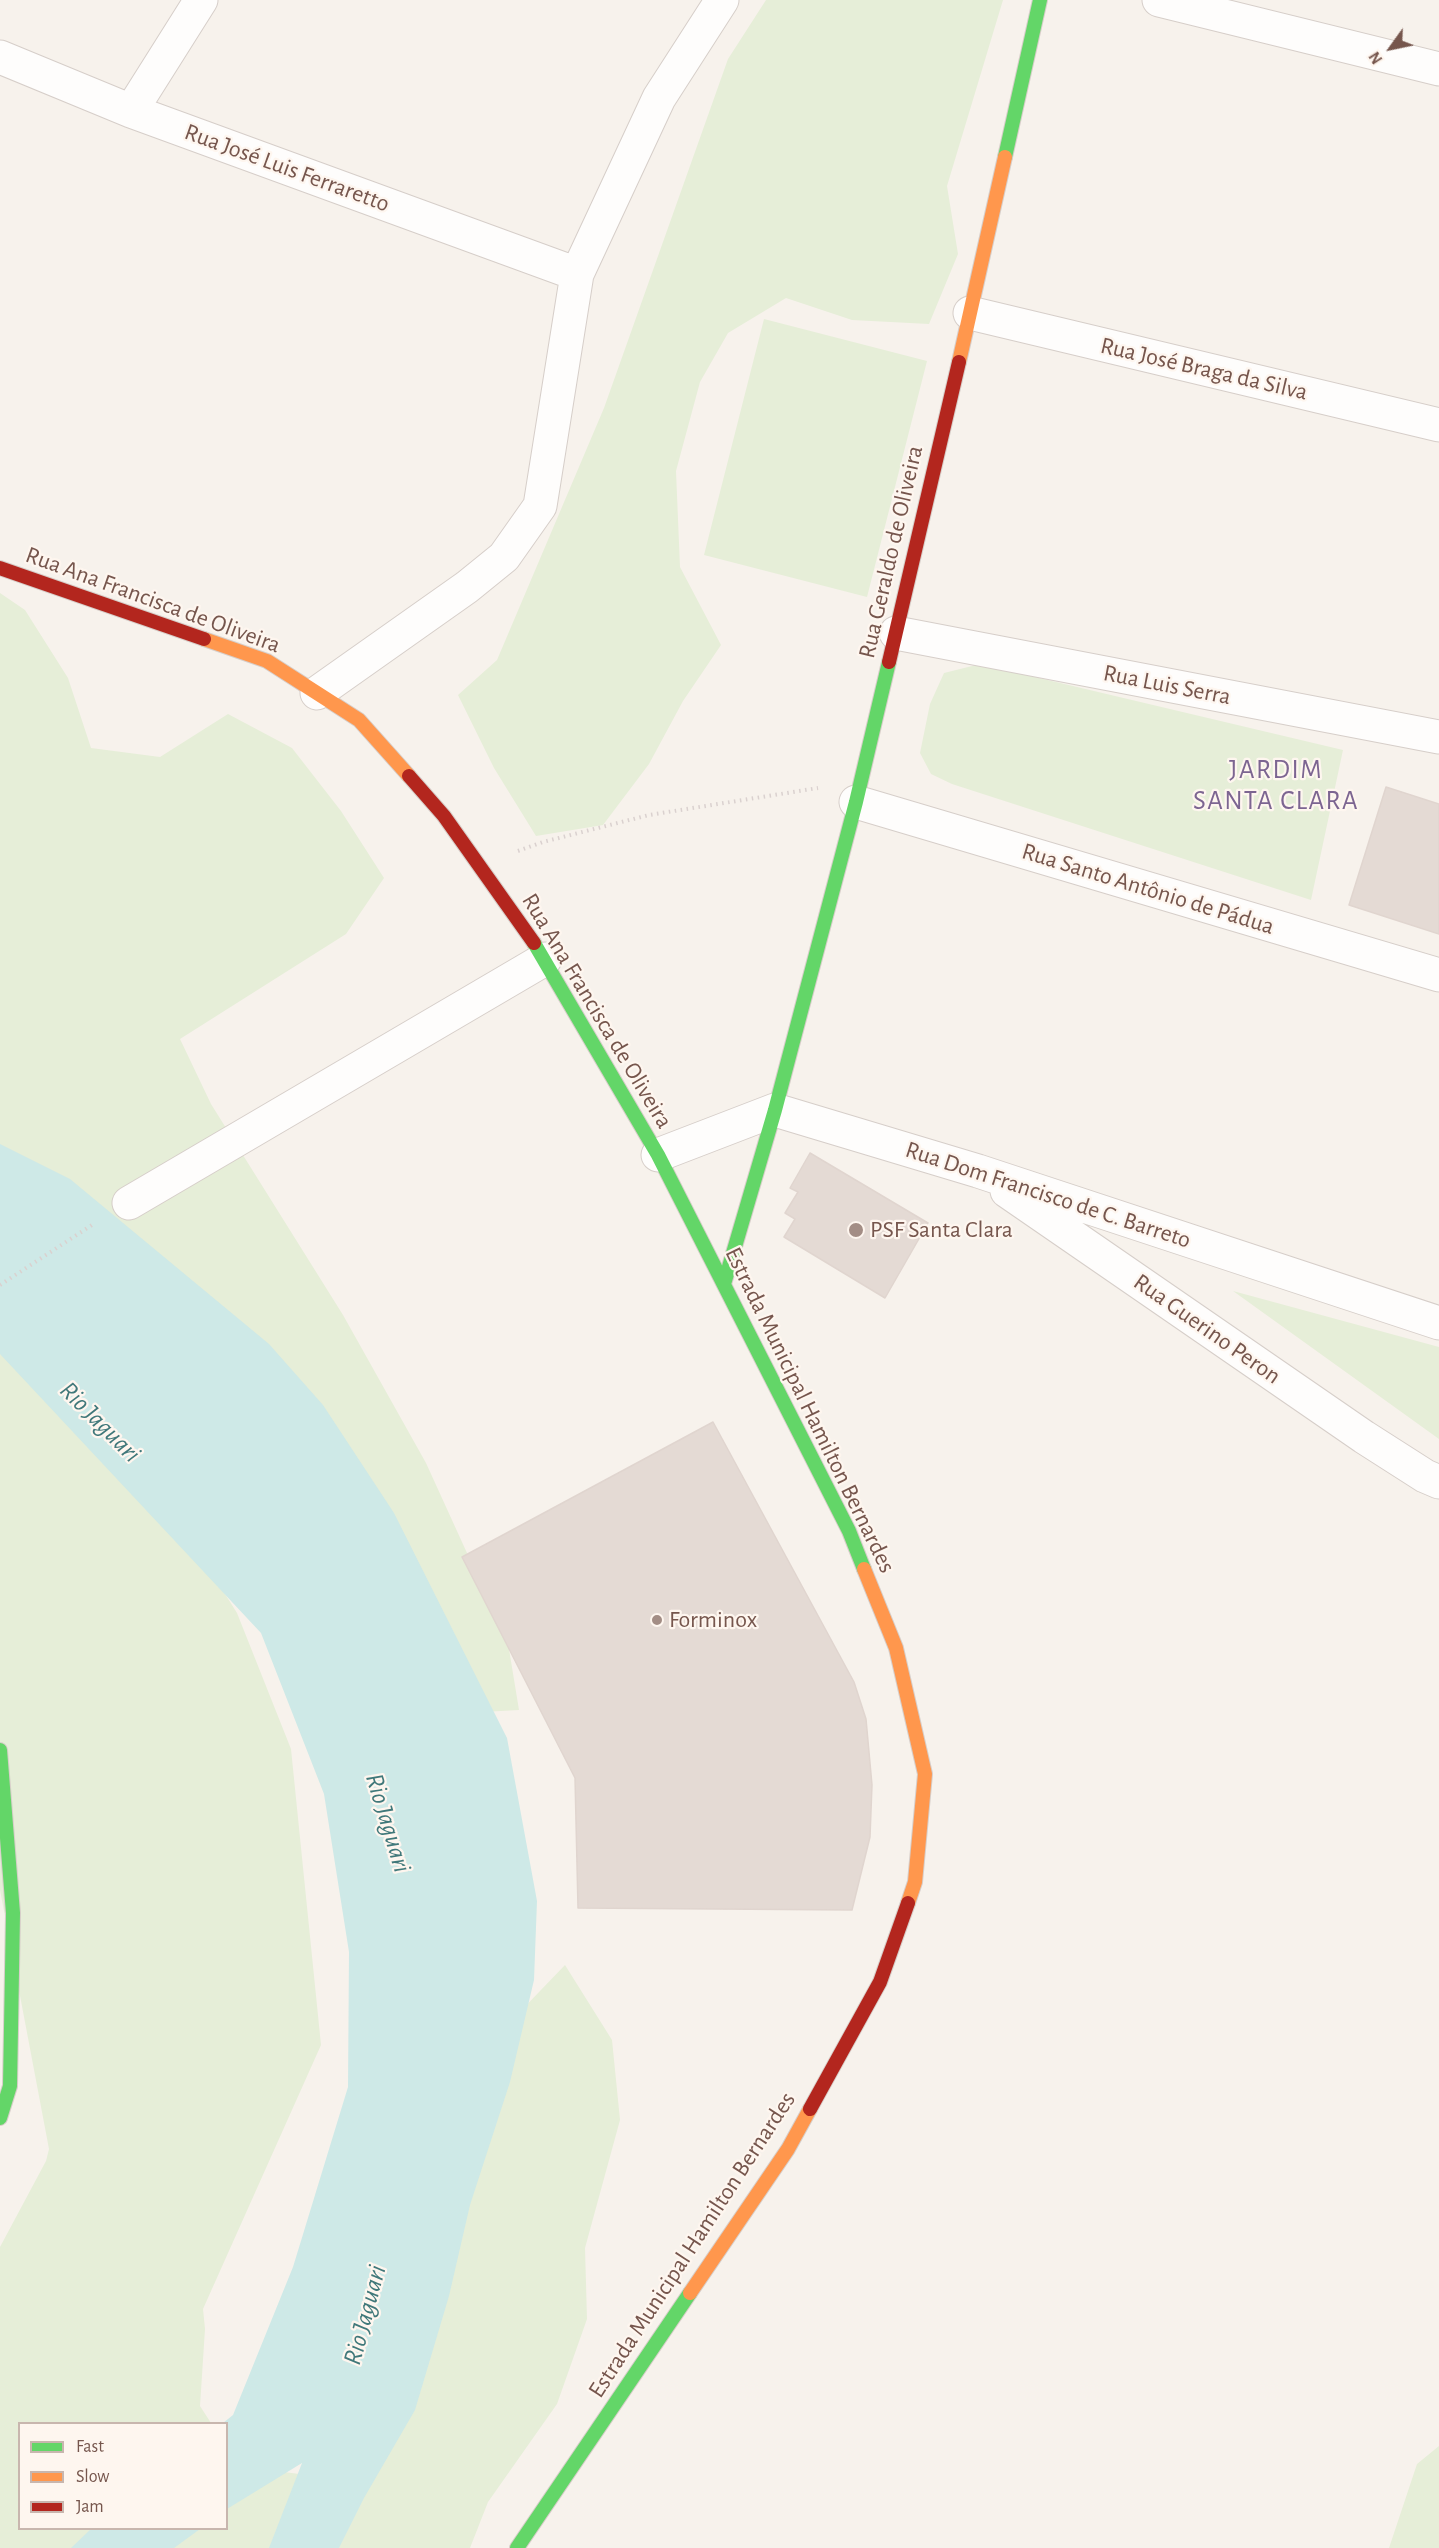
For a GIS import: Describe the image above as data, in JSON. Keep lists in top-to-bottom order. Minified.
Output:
{"streets":{"street":["Rua José Luis Ferraretto","Rua José Braga da Silva","Rua Geraldo de Oliveira","Rua Ana Francisca de Oliveira","Rua Luis Serra","Rua Santo Antônio de Pádua","Rua Dom Francisco de C. Barreto","Rua Guerino Peron","Estrada Municipal Hamilton Bernardes"]},"crossings":[["Rua José Braga da Silva","Rua Geraldo de Oliveira"],["Rua Geraldo de Oliveira","Rua Luis Serra"],["Rua Geraldo de Oliveira","Rua Santo Antônio de Pádua"],["Rua Geraldo de Oliveira","Rua Dom Francisco de C. Barreto"],["Rua Geraldo de Oliveira","Estrada Municipal Hamilton Bernardes"],["Rua Ana Francisca de Oliveira","Estrada Municipal Hamilton Bernardes"],["Rua Dom Francisco de C. Barreto","Rua Guerino Peron"]],"districts":["JARDIM SANTA CLARA"],"water":["Rio Jaguari"],"places":["PSF Santa Clara","Forminox"],"legend":["Fast","Slow","Jam"],"north":"bottom left"}
